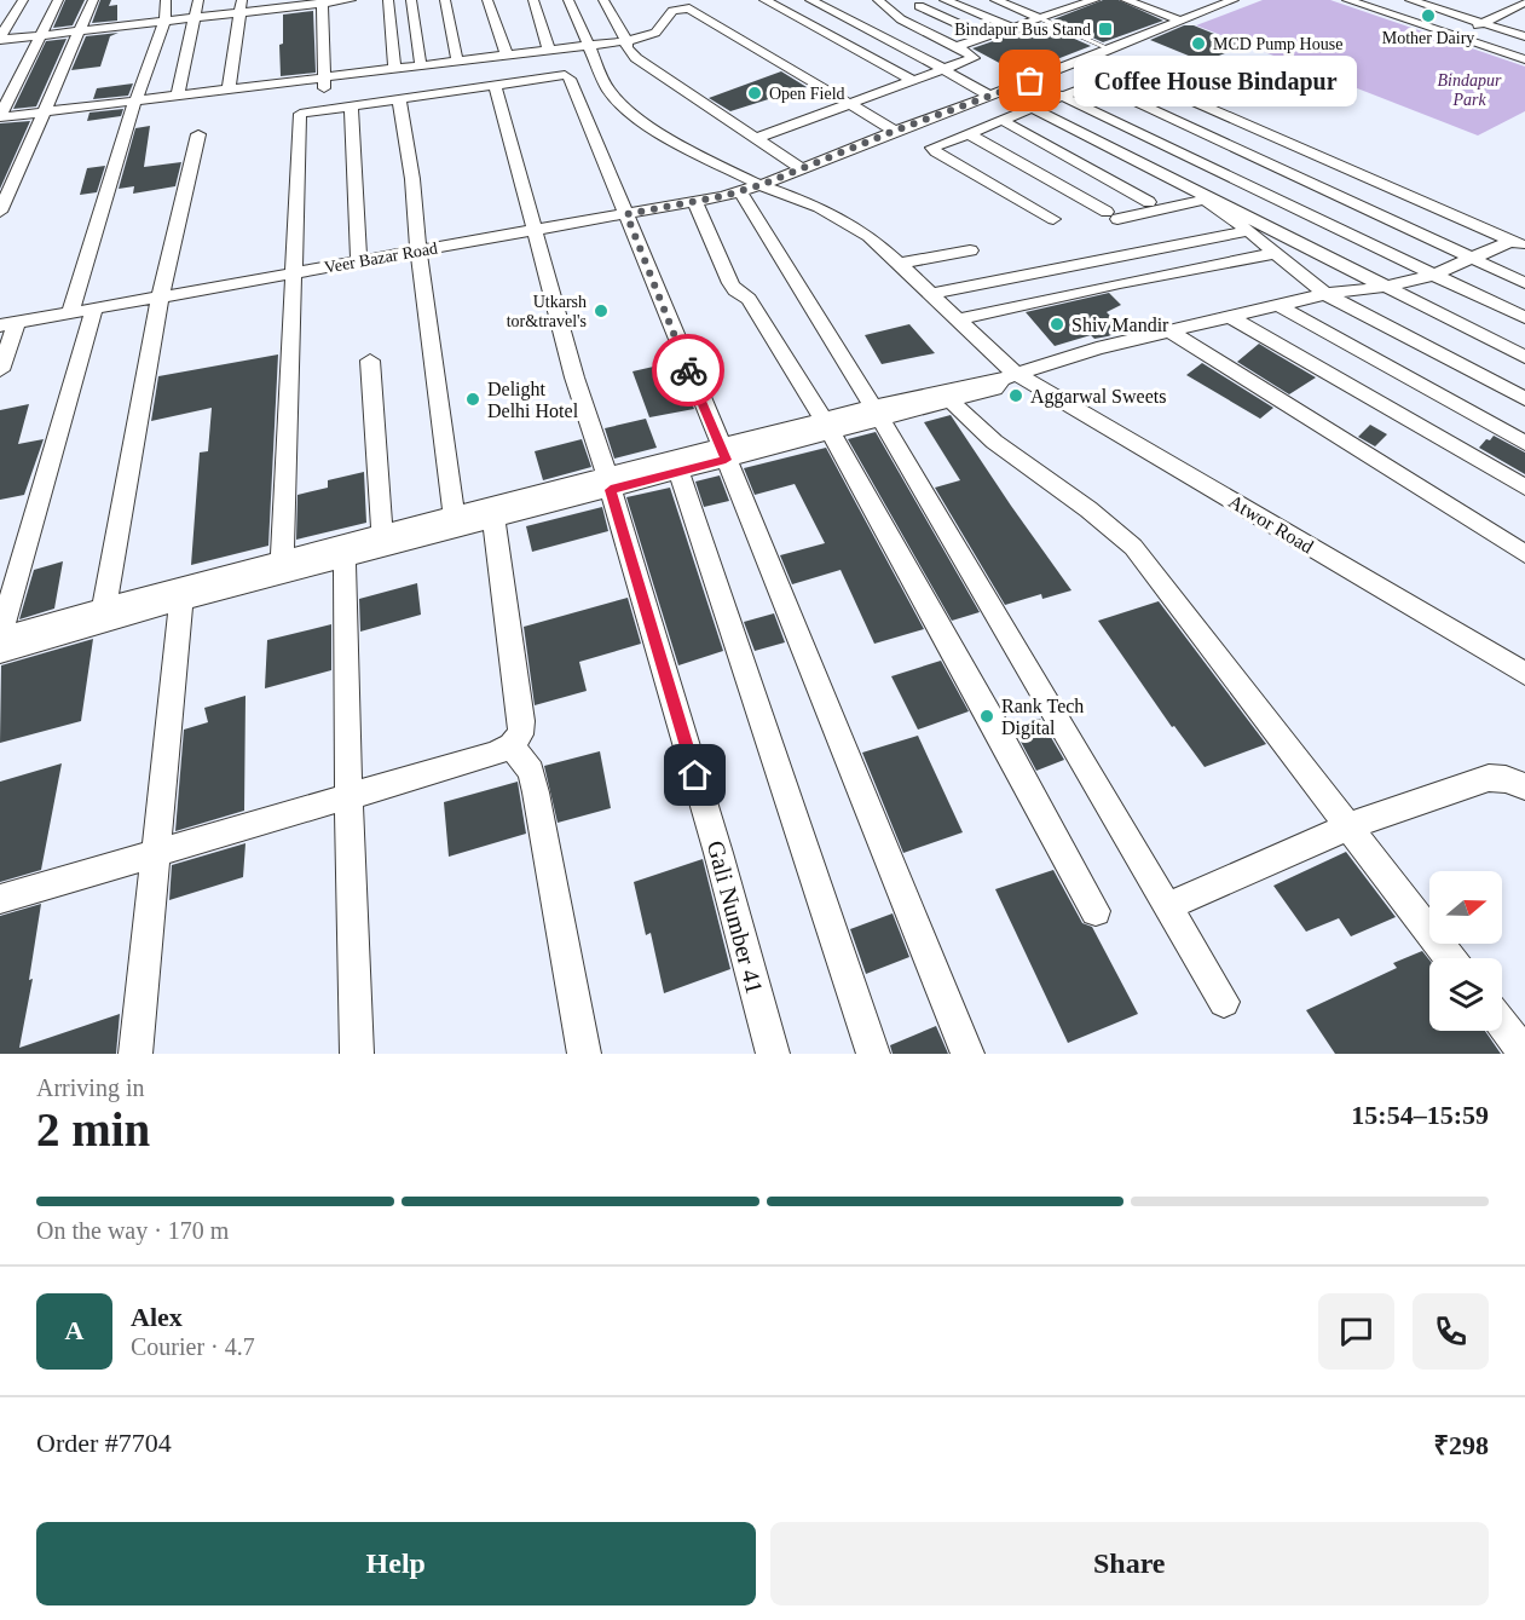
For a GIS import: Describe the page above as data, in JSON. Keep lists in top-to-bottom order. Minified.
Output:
{"streets":{"street":["Veer Bazar Road","Atwor Road","Gali Number 41"]},"crossings":[["Veer Bazar Road","Atwor Road"],["Veer Bazar Road","Gali Number 41"]],"parks":["Bindapur Park"],"places":{"other":["Mother Dairy","MCD Pump House","Coffee House Bindapur","Open Field","Utkarsh tor&travel's","Shiv Mandir","Aggarwal Sweets","Delight Delhi Hotel","Rank Tech Digital"],"transit":["Bindapur Bus Stand"]},"north":"right","page":{"bubble":"Coffee House Bindapur","heading":["2 min","Arriving in","15:54–15:59"],"panel":["Alex","Courier · 4.7","Order #7704","₹298"],"bar":"On the way · 170 m","round":"A","buttons":["Help","Share"]}}
